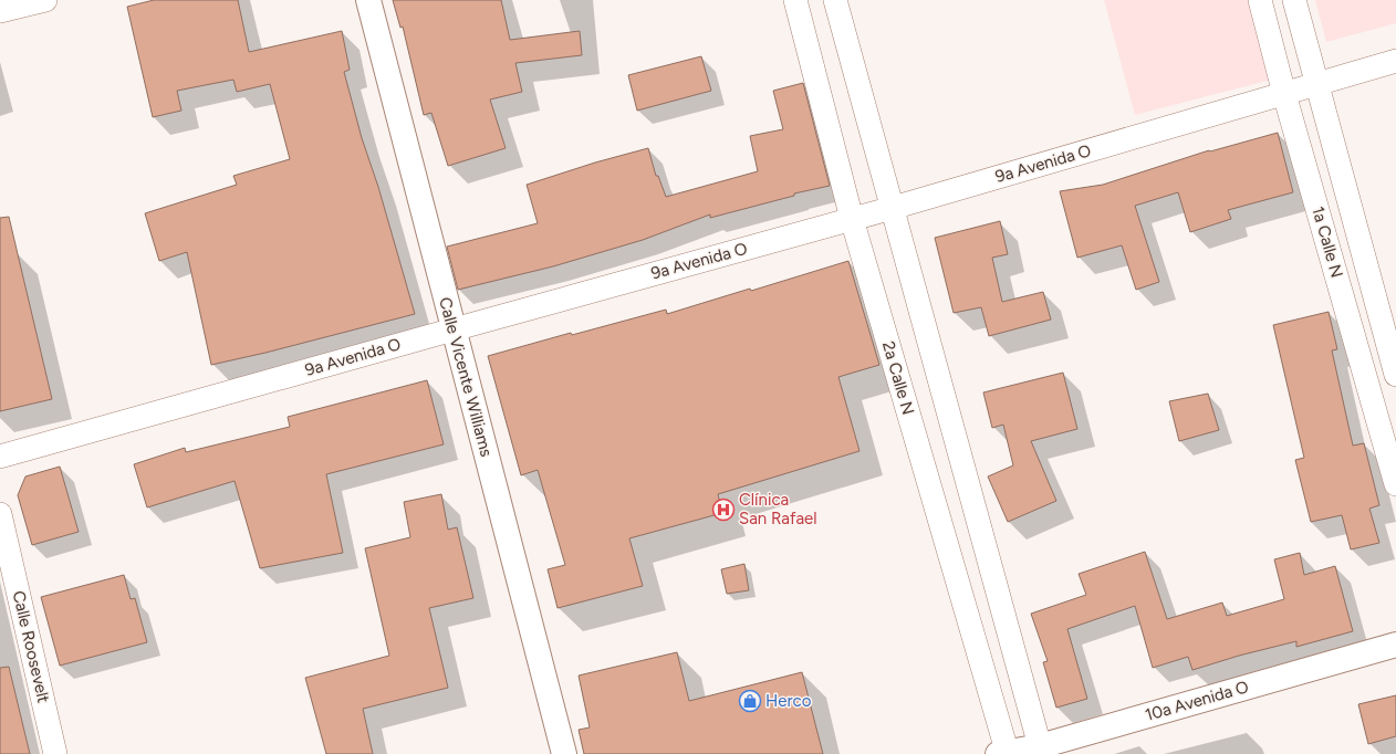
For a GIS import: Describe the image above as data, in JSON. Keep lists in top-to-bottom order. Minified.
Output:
{"streets":{"main road":["Calle Vicente Williams","10a Avenida O"],"street":["9a Avenida O","1a Calle N","2a Calle N","Calle Roosevelt"]},"crossings":[["9a Avenida O","1a Calle N"],["9a Avenida O","Calle Vicente Williams"],["9a Avenida O","2a Calle N"],["2a Calle N","10a Avenida O"]],"places":{"hospital":["Clínica San Rafael"],"shop":["Herco"]}}
